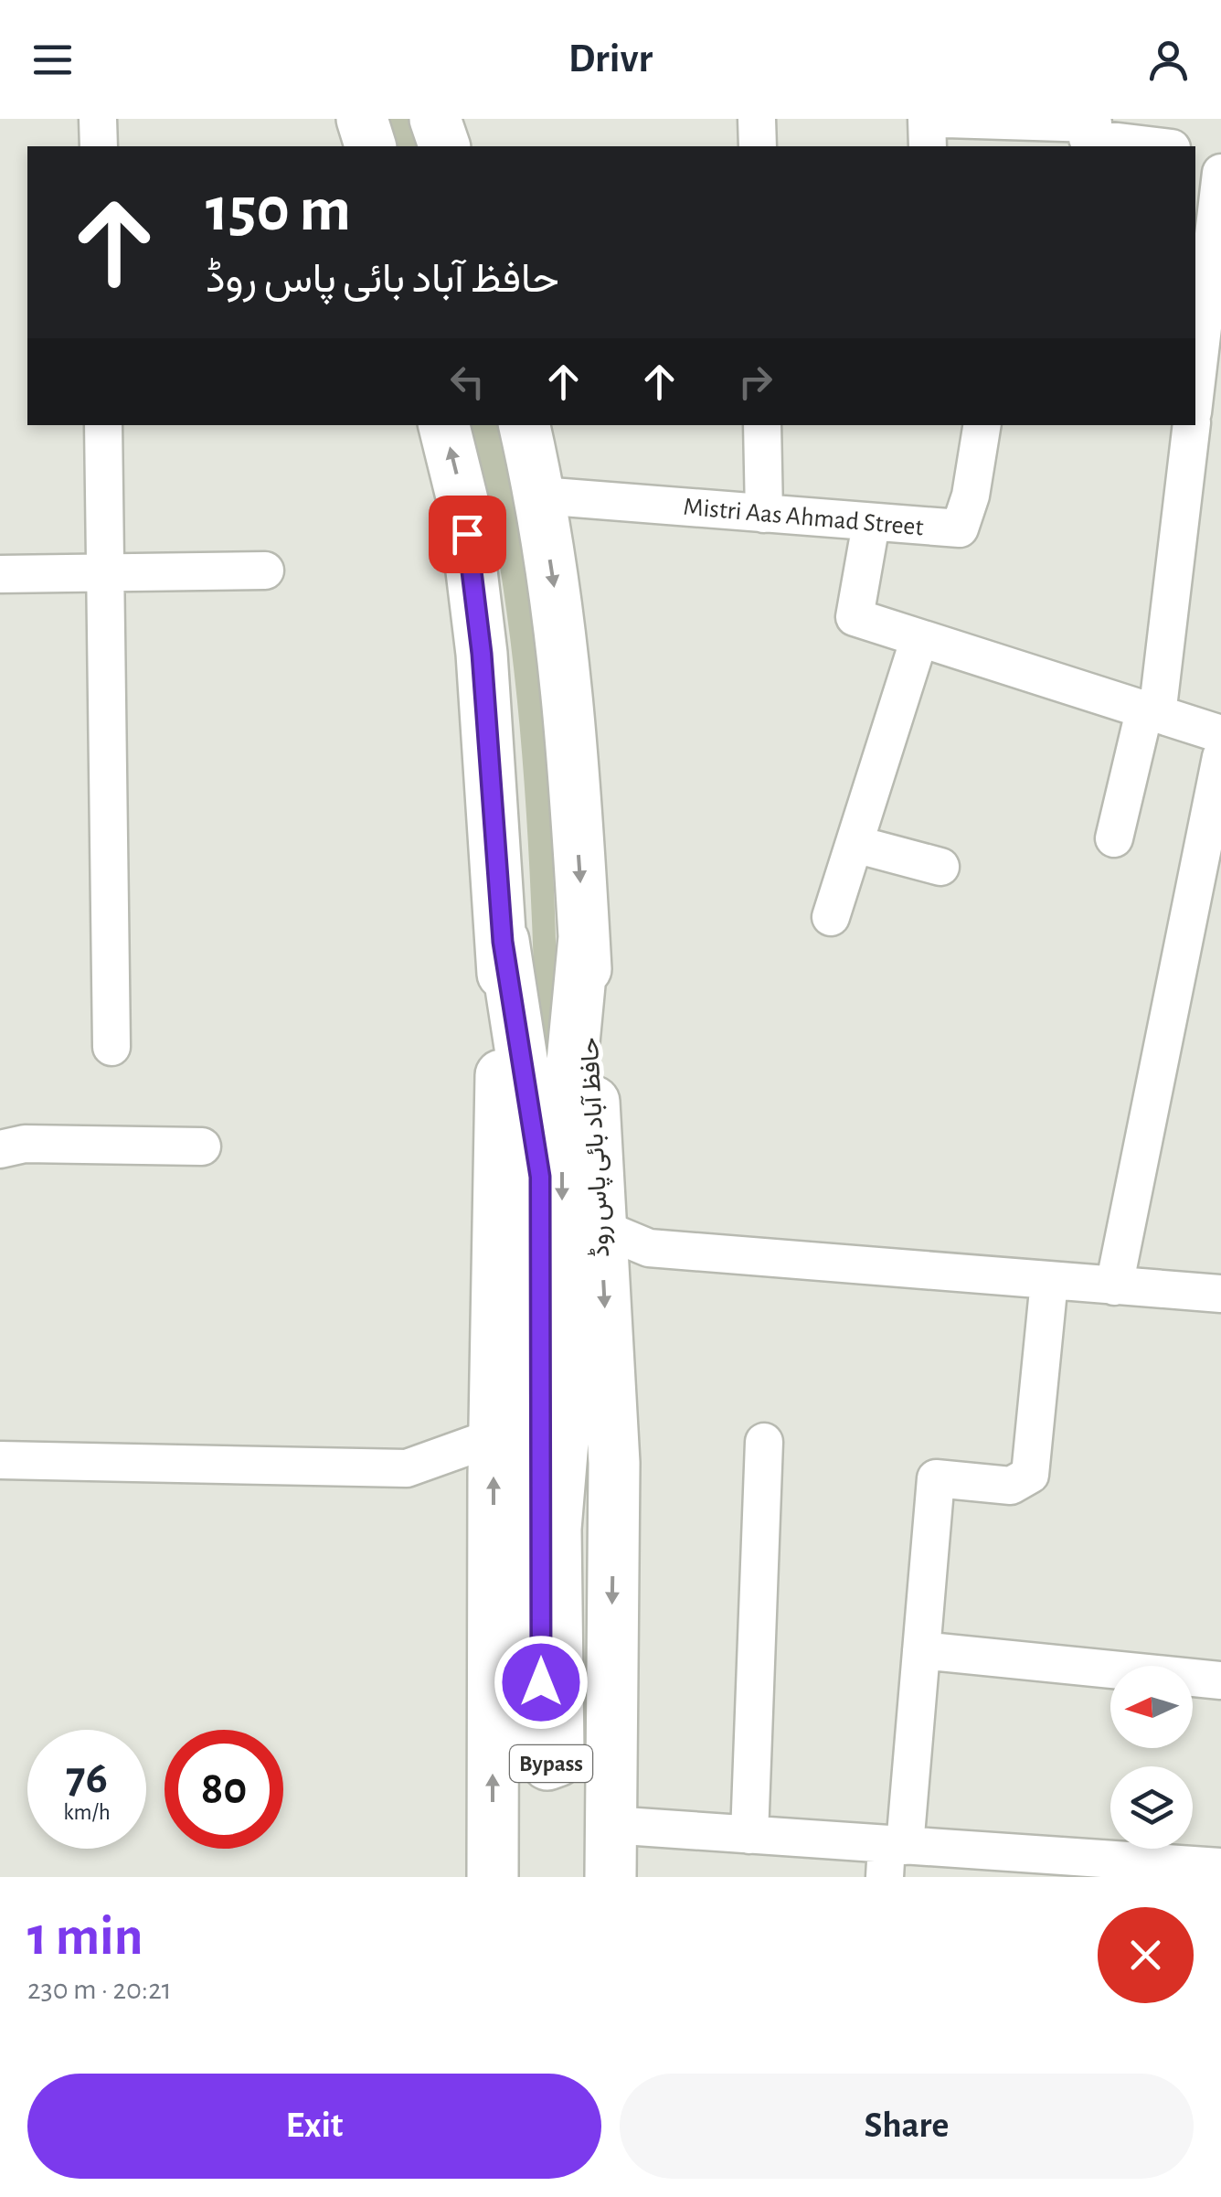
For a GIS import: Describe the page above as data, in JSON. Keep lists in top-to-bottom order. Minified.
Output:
{"streets":{"highway":["حافظ آباد بائی پاس روڈ","Bypass"],"street":["Mistri Aas Ahmad Street"]},"crossings":[["Mistri Aas Ahmad Street","حافظ آباد بائی پاس روڈ"],["حافظ آباد بائی پاس روڈ","Bypass"]],"north":"left","page":{"header":"Drivr","turn":["150 m","حافظ آباد بائی پاس روڈ"],"speed":"76 km/h","limit":"80","heading":["1 min","230 m · 20:21"],"buttons":["Exit","Share"]}}
